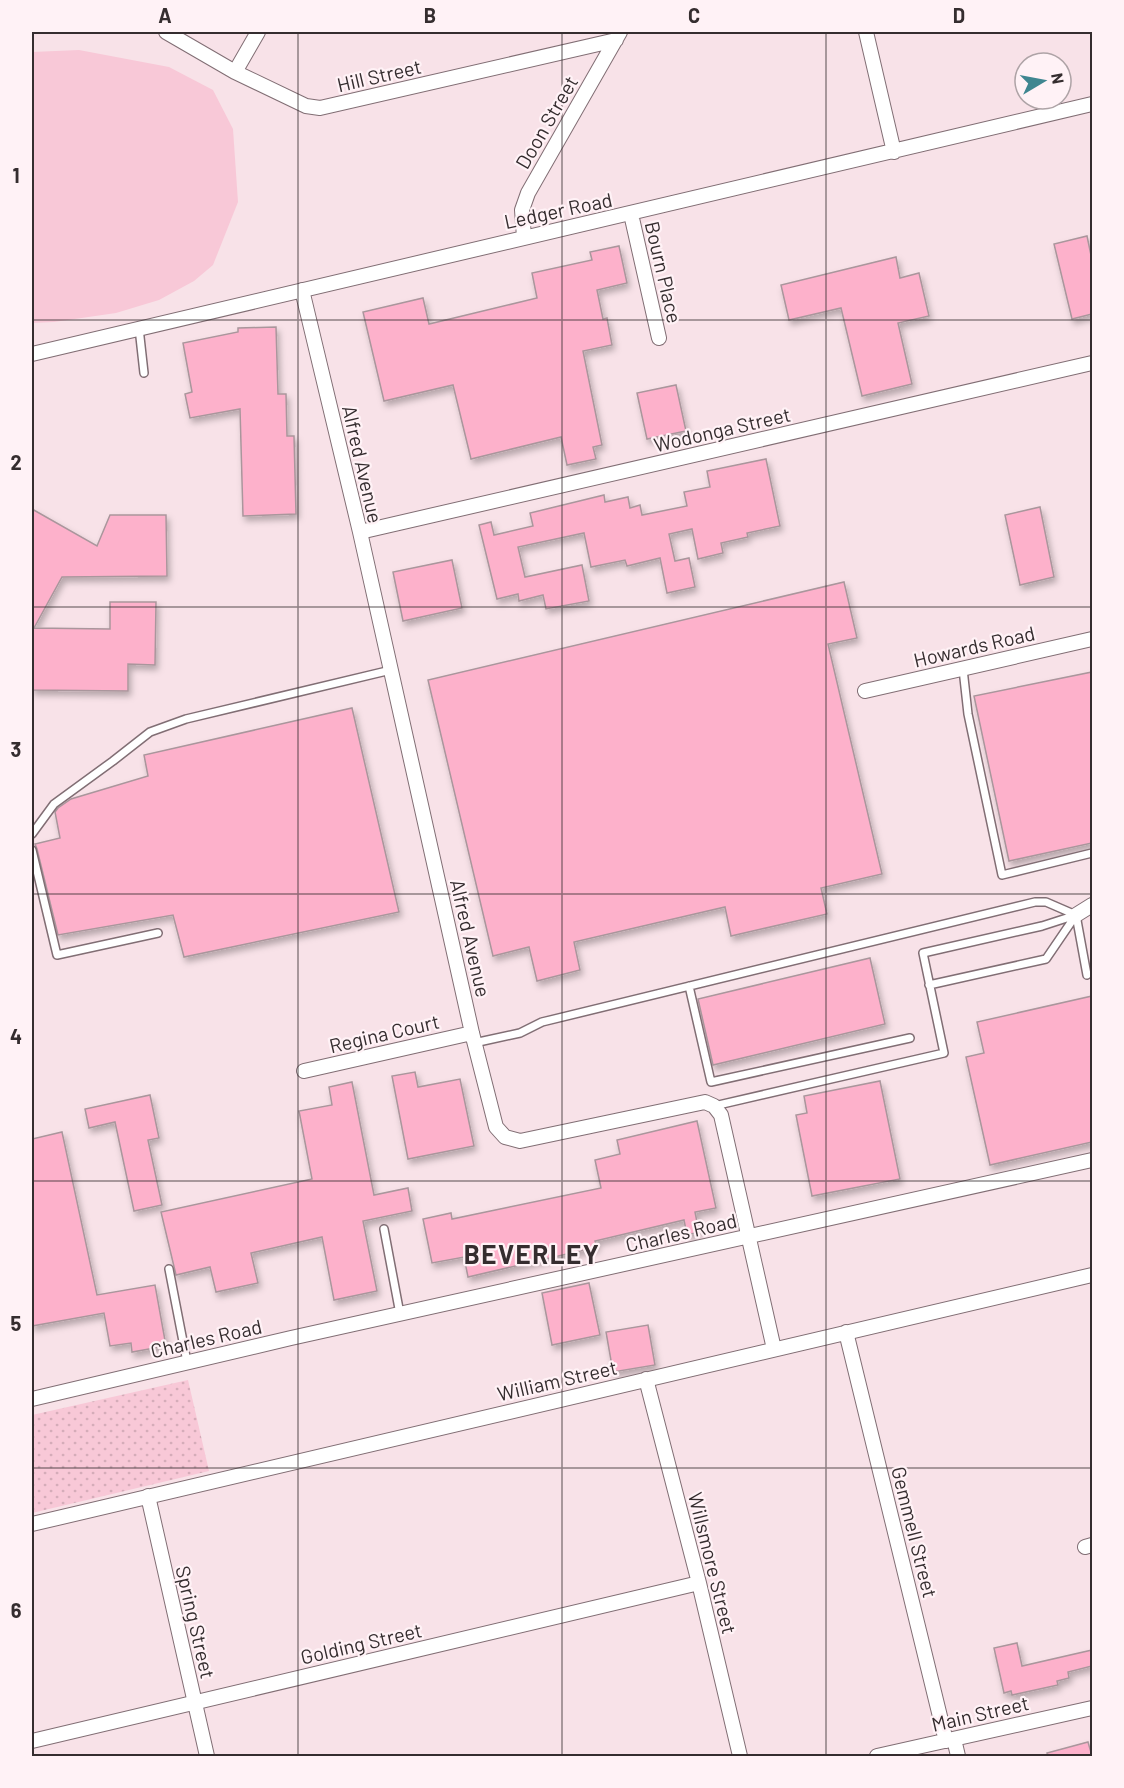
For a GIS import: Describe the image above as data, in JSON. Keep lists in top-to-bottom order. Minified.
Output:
{"streets":{"street":["Hill Street","Doon Street","Ledger Road","Bourn Place","Wodonga Street","Alfred Avenue","Howards Road","Regina Court","Charles Road","William Street","Gemmell Street","Willsmore Street","Spring Street","Golding Street","Main Street"]},"crossings":[["Hill Street","Doon Street"],["Doon Street","Ledger Road"],["Ledger Road","Bourn Place"],["Ledger Road","Alfred Avenue"],["Wodonga Street","Alfred Avenue"],["Alfred Avenue","Regina Court"],["William Street","Gemmell Street"],["William Street","Willsmore Street"],["William Street","Spring Street"],["Gemmell Street","Main Street"],["Willsmore Street","Golding Street"],["Spring Street","Golding Street"]],"districts":["BEVERLEY"],"north":"right","grid":{"columns":["A","B","C","D"],"rows":["1","2","3","4","5","6"]}}
